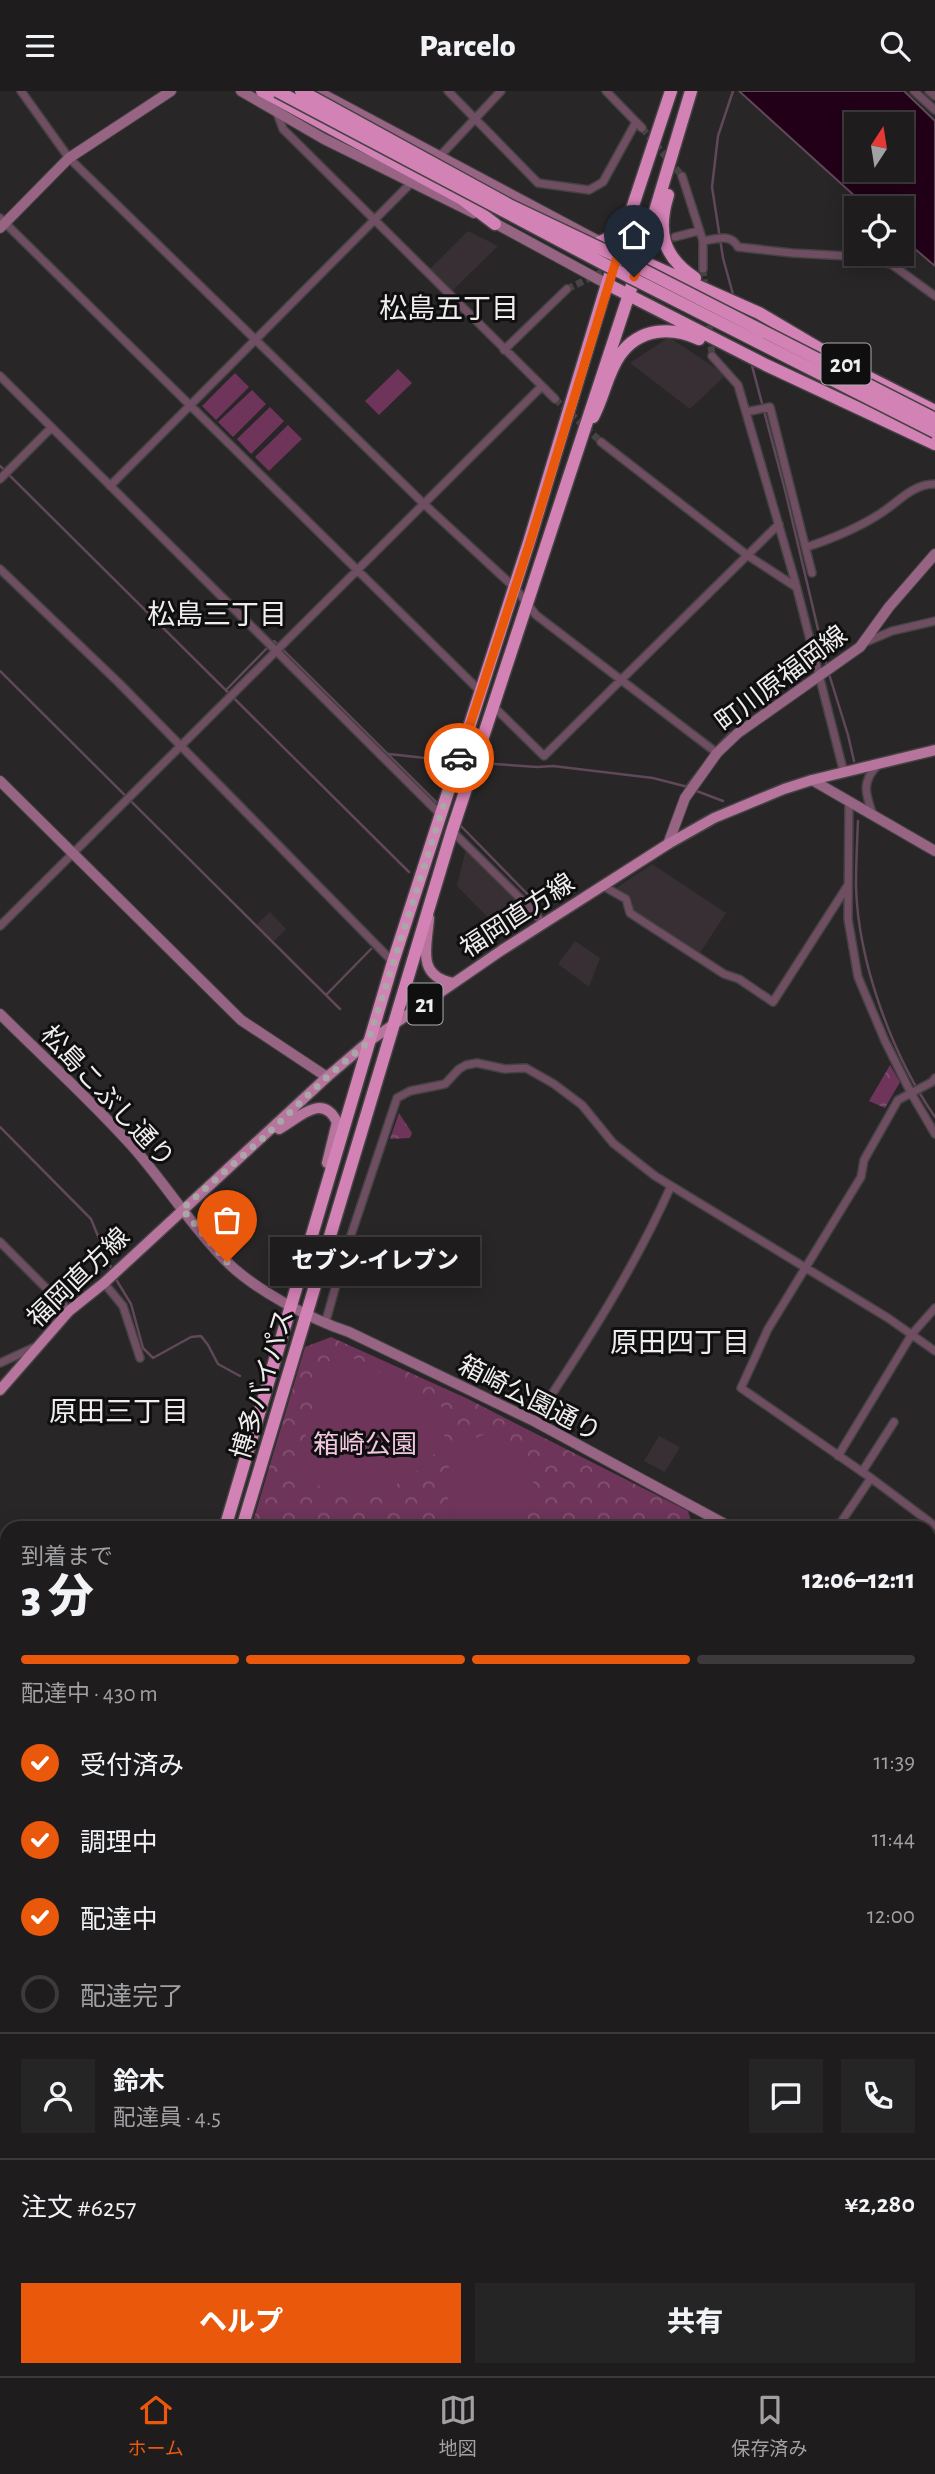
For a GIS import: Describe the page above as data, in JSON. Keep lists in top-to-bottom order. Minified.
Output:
{"streets":{"highway":["201","博多バイパス"],"main road":["福岡直方線","21"],"street":["町川原福岡線","松島こぶし通り","箱崎公園通り"]},"crossings":[["201","博多バイパス"],["町川原福岡線","福岡直方線"],["福岡直方線","松島こぶし通り"],["福岡直方線","博多バイパス"],["松島こぶし通り","博多バイパス"],["松島こぶし通り","箱崎公園通り"],["博多バイパス","箱崎公園通り"]],"districts":["松島五丁目","松島三丁目","原田四丁目","原田三丁目"],"parks":["箱崎公園"],"places":["セブン-イレブン"],"north":"top","page":{"header":"Parcelo","bubble":"セブン-イレブン","heading":["3 分","到着まで","12:06–12:11"],"panel":["鈴木","配達員 · 4.5","注文 #6257","¥2,280"],"bar":"配達中 · 430 m","list":[["受付済み","11:39"],["調理中","11:44"],["配達中","12:00"],"配達完了"],"buttons":["ヘルプ","共有"],"tabs":["ホーム","地図","保存済み"]}}
